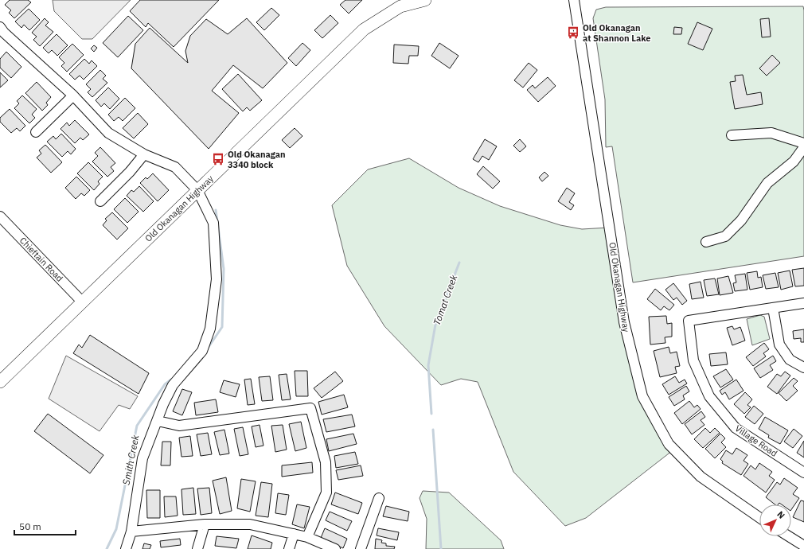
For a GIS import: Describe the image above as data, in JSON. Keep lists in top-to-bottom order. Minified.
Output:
{"streets":{"main road":["Old Okanagan Highway"],"street":["Chieftain Road","Village Road"]},"crossings":[["Old Okanagan Highway","Chieftain Road"]],"water":["Tomat Creek","Smith Creek"],"places":{"bus stop":["Old Okanagan at Shannon Lake","Old Okanagan 3340 block"]},"scale_bar":"50 m","north":"top right"}
